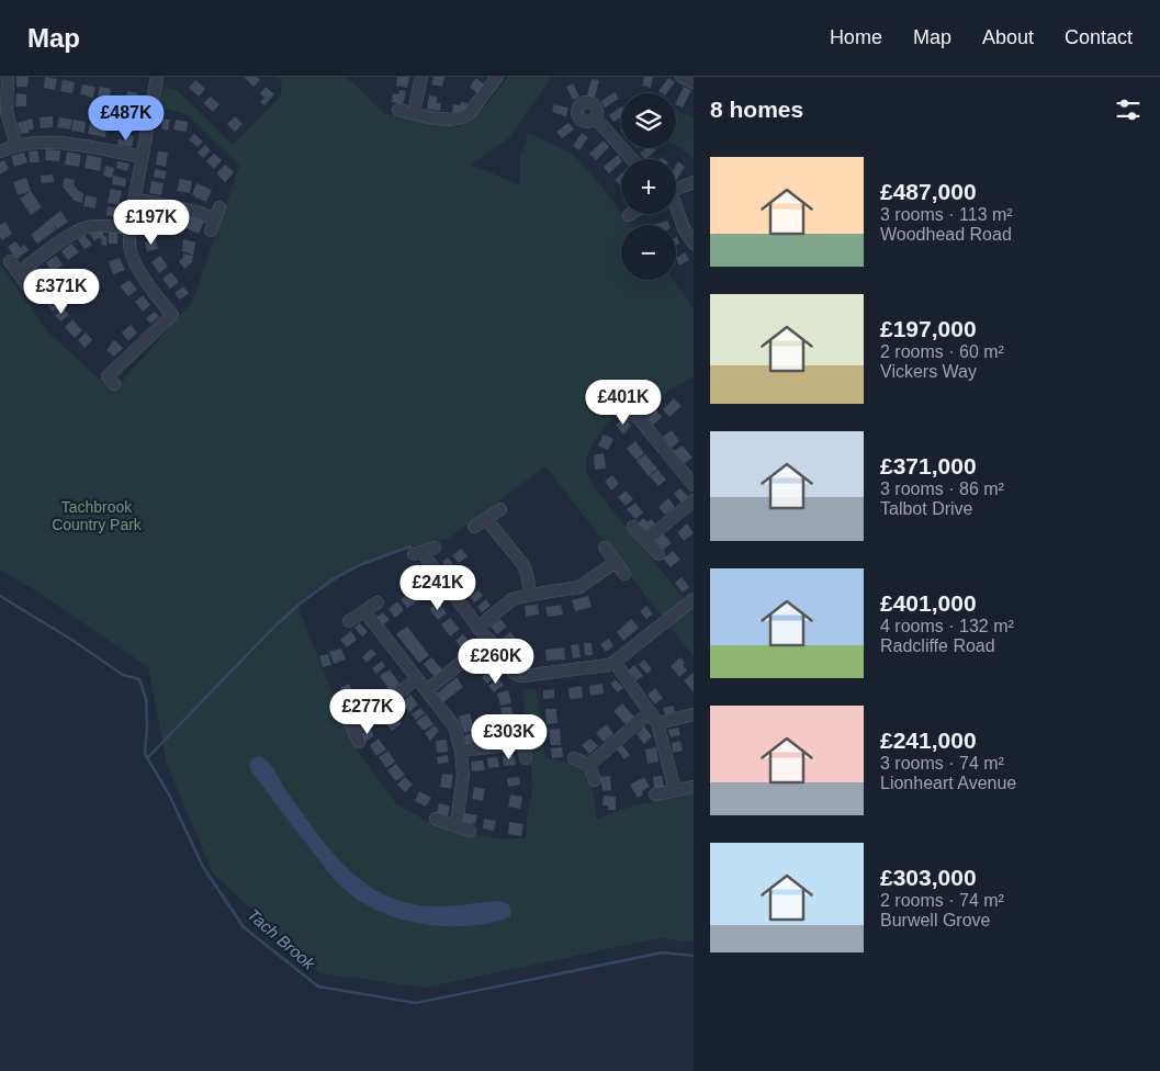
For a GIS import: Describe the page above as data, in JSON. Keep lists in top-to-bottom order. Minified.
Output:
{"water":["Tach Brook"],"parks":["Tachbrook Country Park"],"page":{"header":"Map","nav":["Home","Map","About","Contact"],"heading":"8 homes","map_buttons":["+","−"],"price":["£487K","£197K","£371K","£401K","£241K","£260K","£277K","£303K"],"list":[{"name":"£487,000","note":"3 rooms · 113 m² · Woodhead Road"},{"name":"£197,000","note":"2 rooms · 60 m² · Vickers Way"},{"name":"£371,000","note":"3 rooms · 86 m² · Talbot Drive"},{"name":"£401,000","note":"4 rooms · 132 m² · Radcliffe Road"},{"name":"£241,000","note":"3 rooms · 74 m² · Lionheart Avenue"},{"name":"£303,000","note":"2 rooms · 74 m² · Burwell Grove"}]}}
